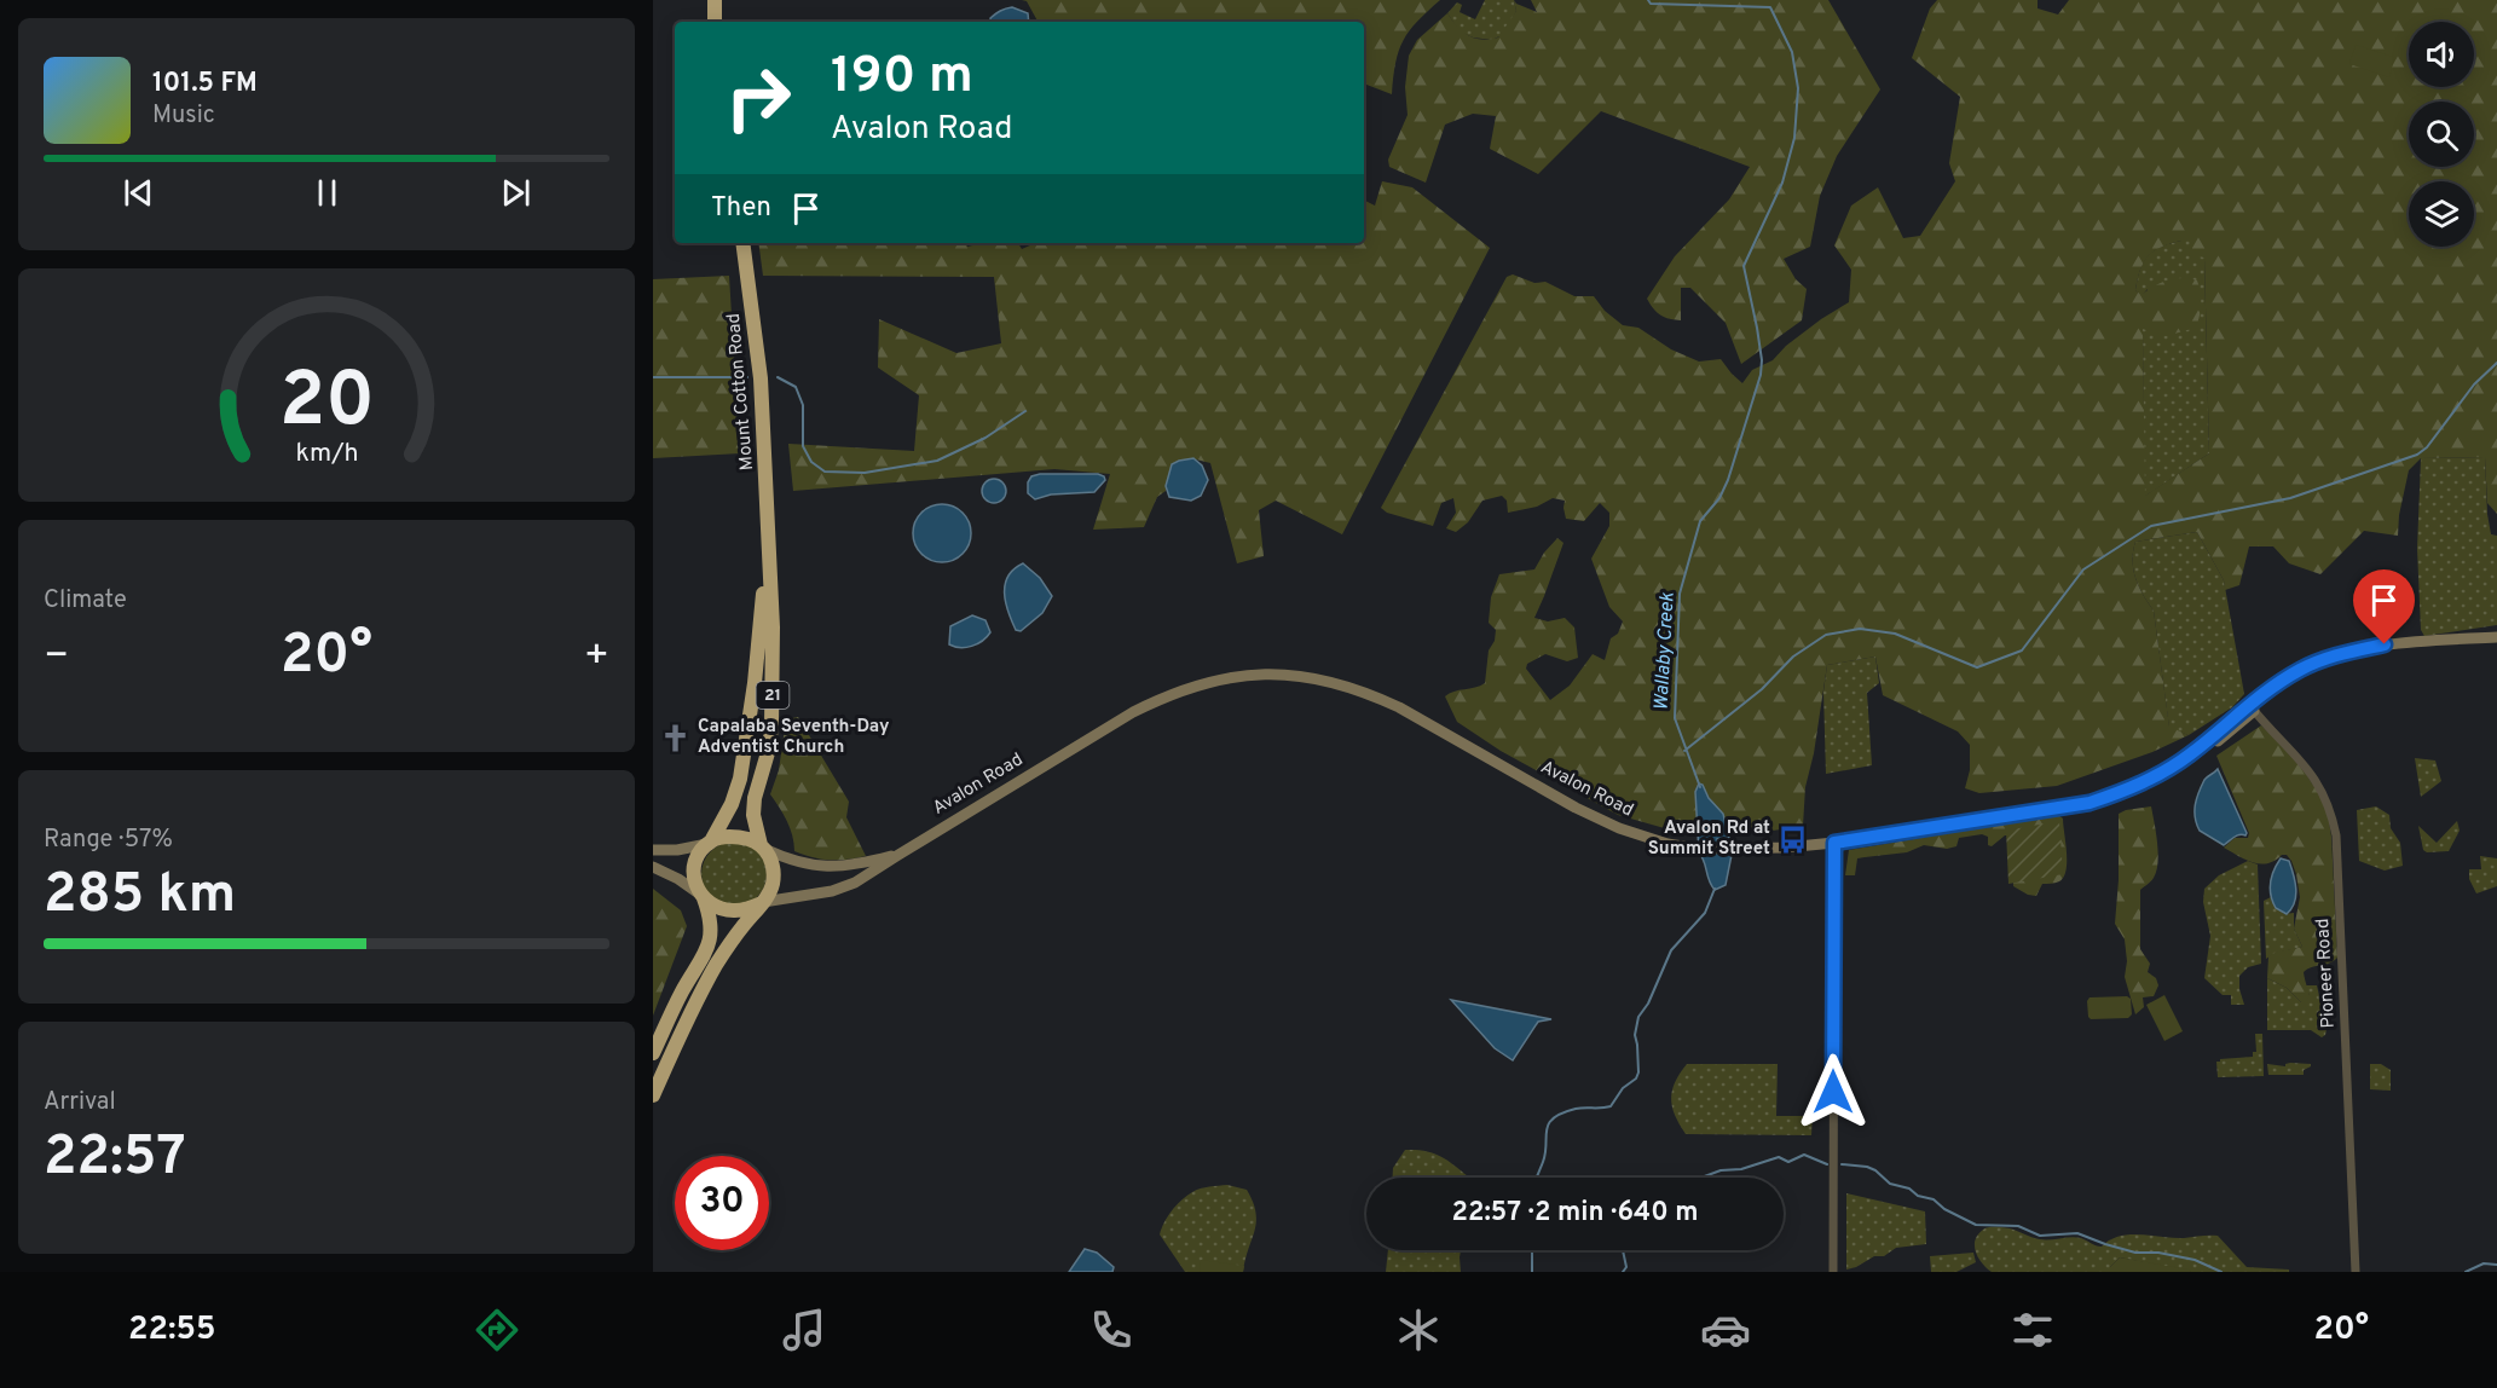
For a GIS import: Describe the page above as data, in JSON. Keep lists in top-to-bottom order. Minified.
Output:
{"streets":{"highway":["Mount Cotton Road","21"],"street":["Avalon Road","Pioneer Road"]},"crossings":[["Mount Cotton Road","21"],["Mount Cotton Road","Avalon Road"],["21","Avalon Road"],["Avalon Road","Pioneer Road"]],"water":["Wallaby Creek"],"places":{"church":["Capalaba Seventh-Day Adventist Church"],"bus stop":["Avalon Rd at Summit Street"]},"page":{"turn":["190 m","Avalon Road"],"song":["101.5 FM","Music"],"then":"Then","tile":["Climate",["Range · 57%","285 km"],["Arrival","22:57"]],"heat":["−","20°","+"],"limit":"30","trip":"22:57 · 2 min · 640 m","tabs":["22:55","20°"],"gauge":["20","km/h"]}}
